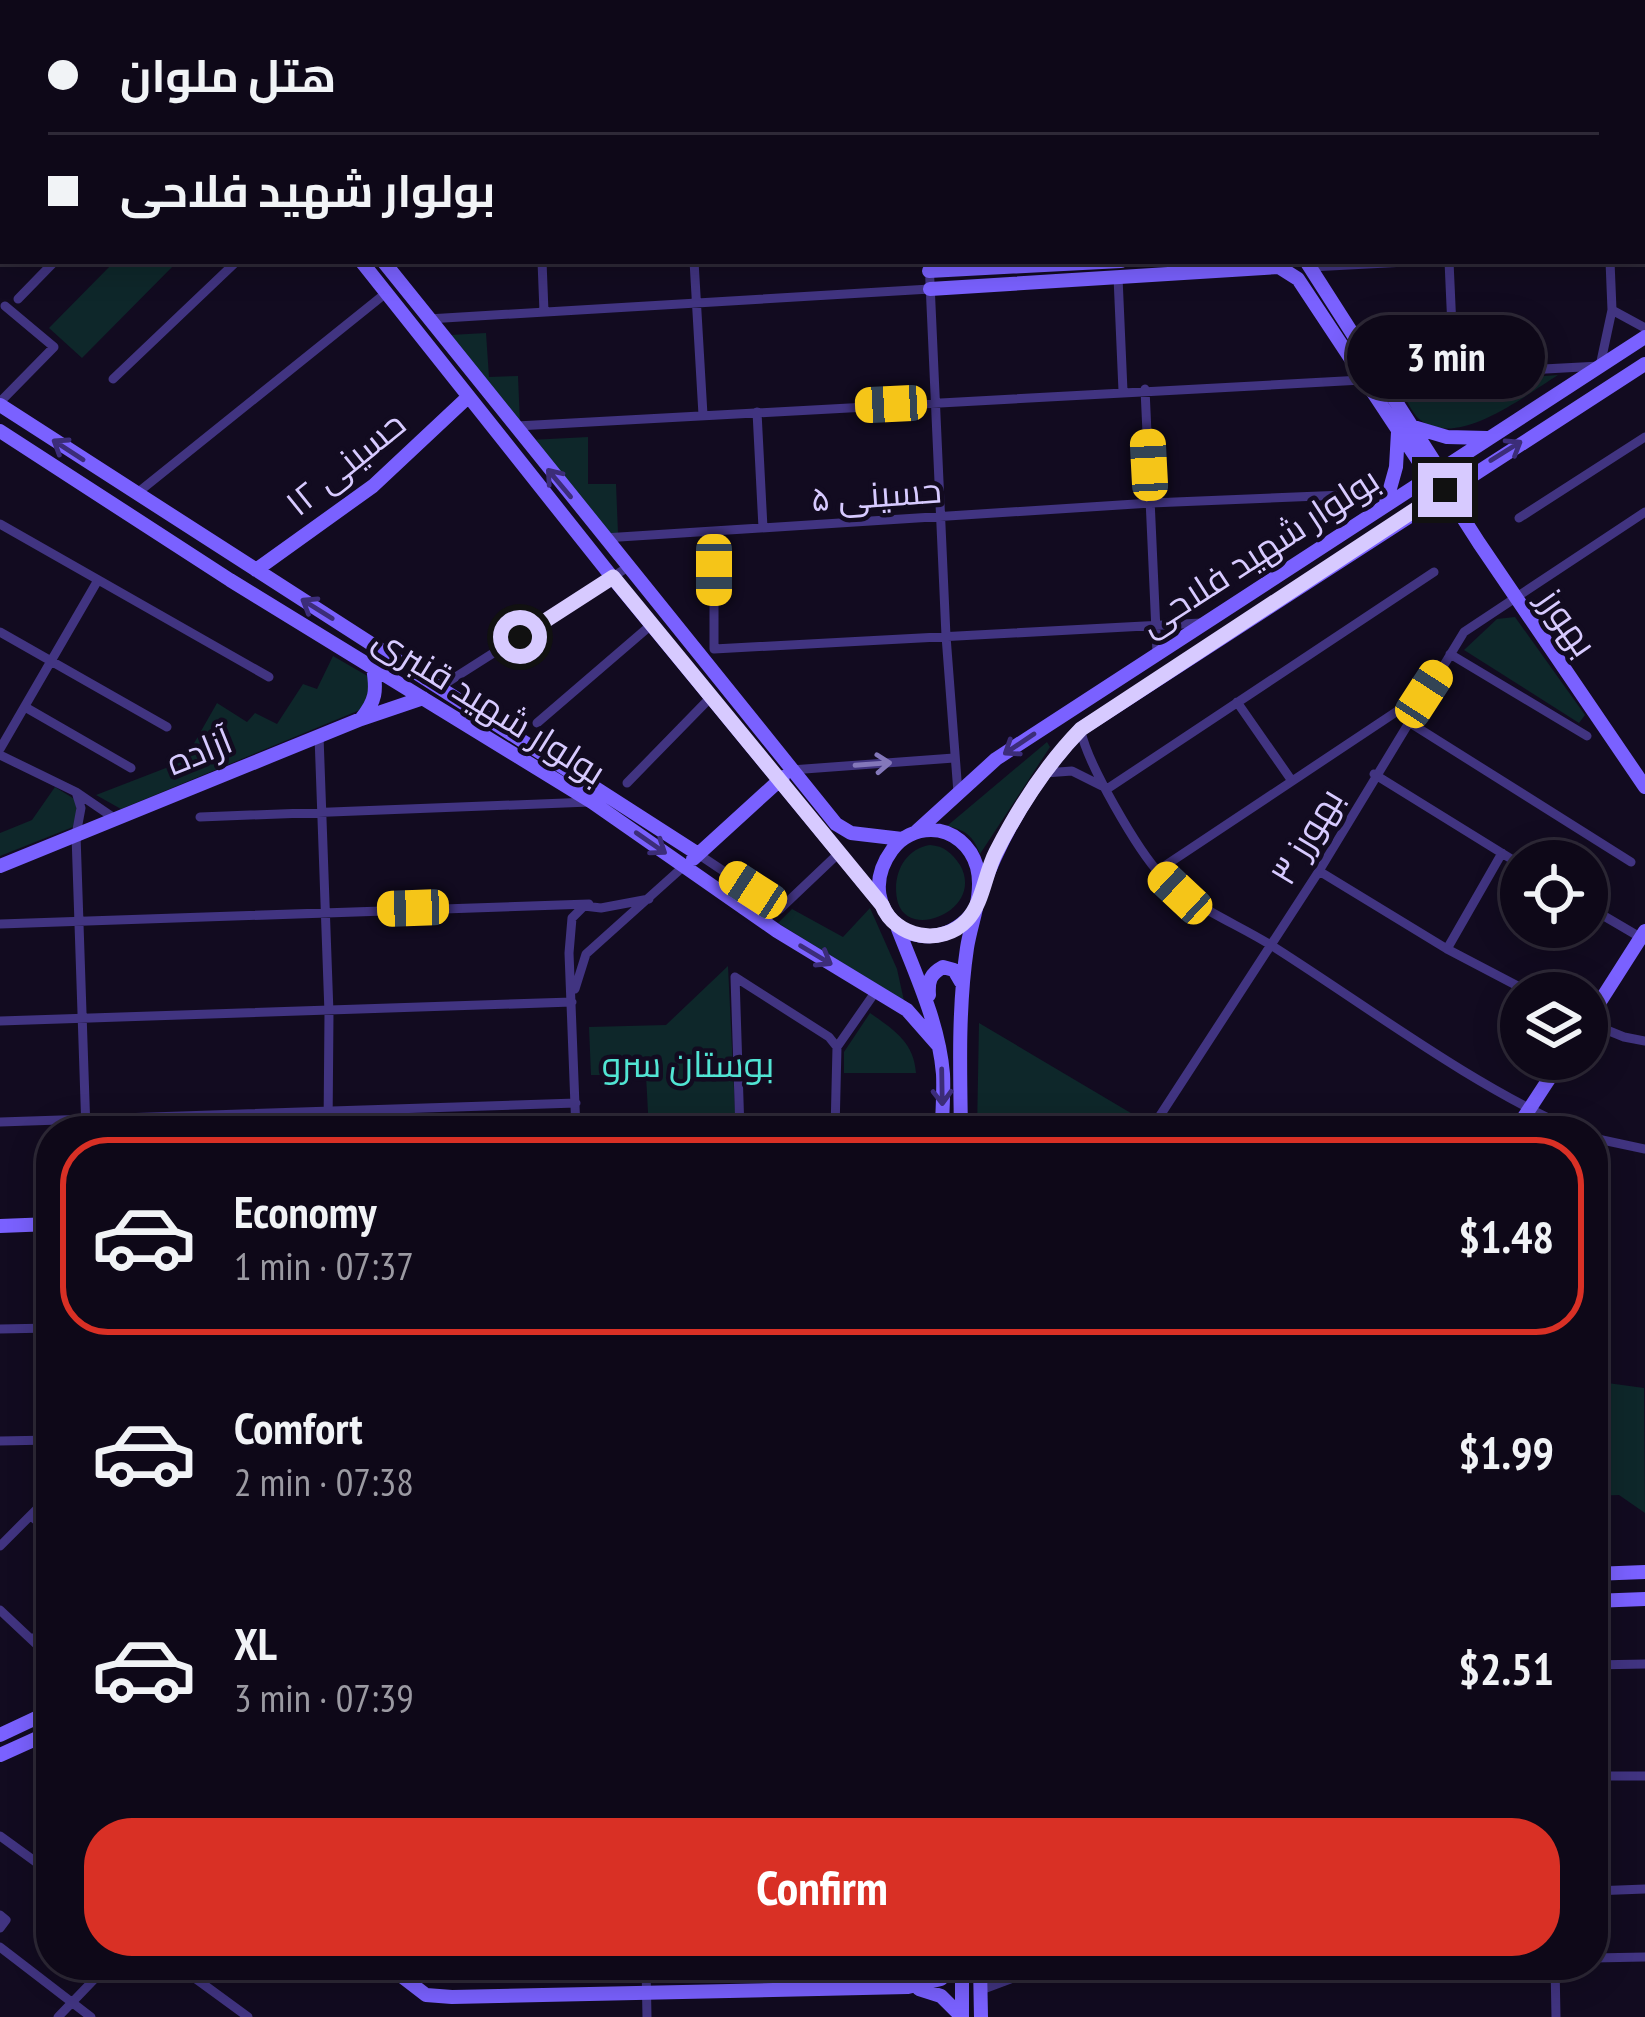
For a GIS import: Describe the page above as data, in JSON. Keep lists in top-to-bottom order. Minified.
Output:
{"streets":{"main road":["حسینی ۱۲","بولوار شهید فلاحی","بهورز","بولوار شهید قنبری","آزاده"],"street":["حسینی ۵","بهورز ۳"]},"crossings":[["حسینی ۱۲","بولوار شهید قنبری"],["بولوار شهید فلاحی","بهورز"],["بهورز","بهورز ۳"],["بولوار شهید قنبری","آزاده"]],"parks":["بوستان سرو"],"page":{"banner":["هتل ملوان","بولوار شهید فلاحی"],"bubble":"3 min","list":[{"name":"Economy","note":"1 min · 07:37","value":"$1.48"},{"name":"Comfort","note":"2 min · 07:38","value":"$1.99"},{"name":"XL","note":"3 min · 07:39","value":"$2.51"}],"buttons":"Confirm"}}
